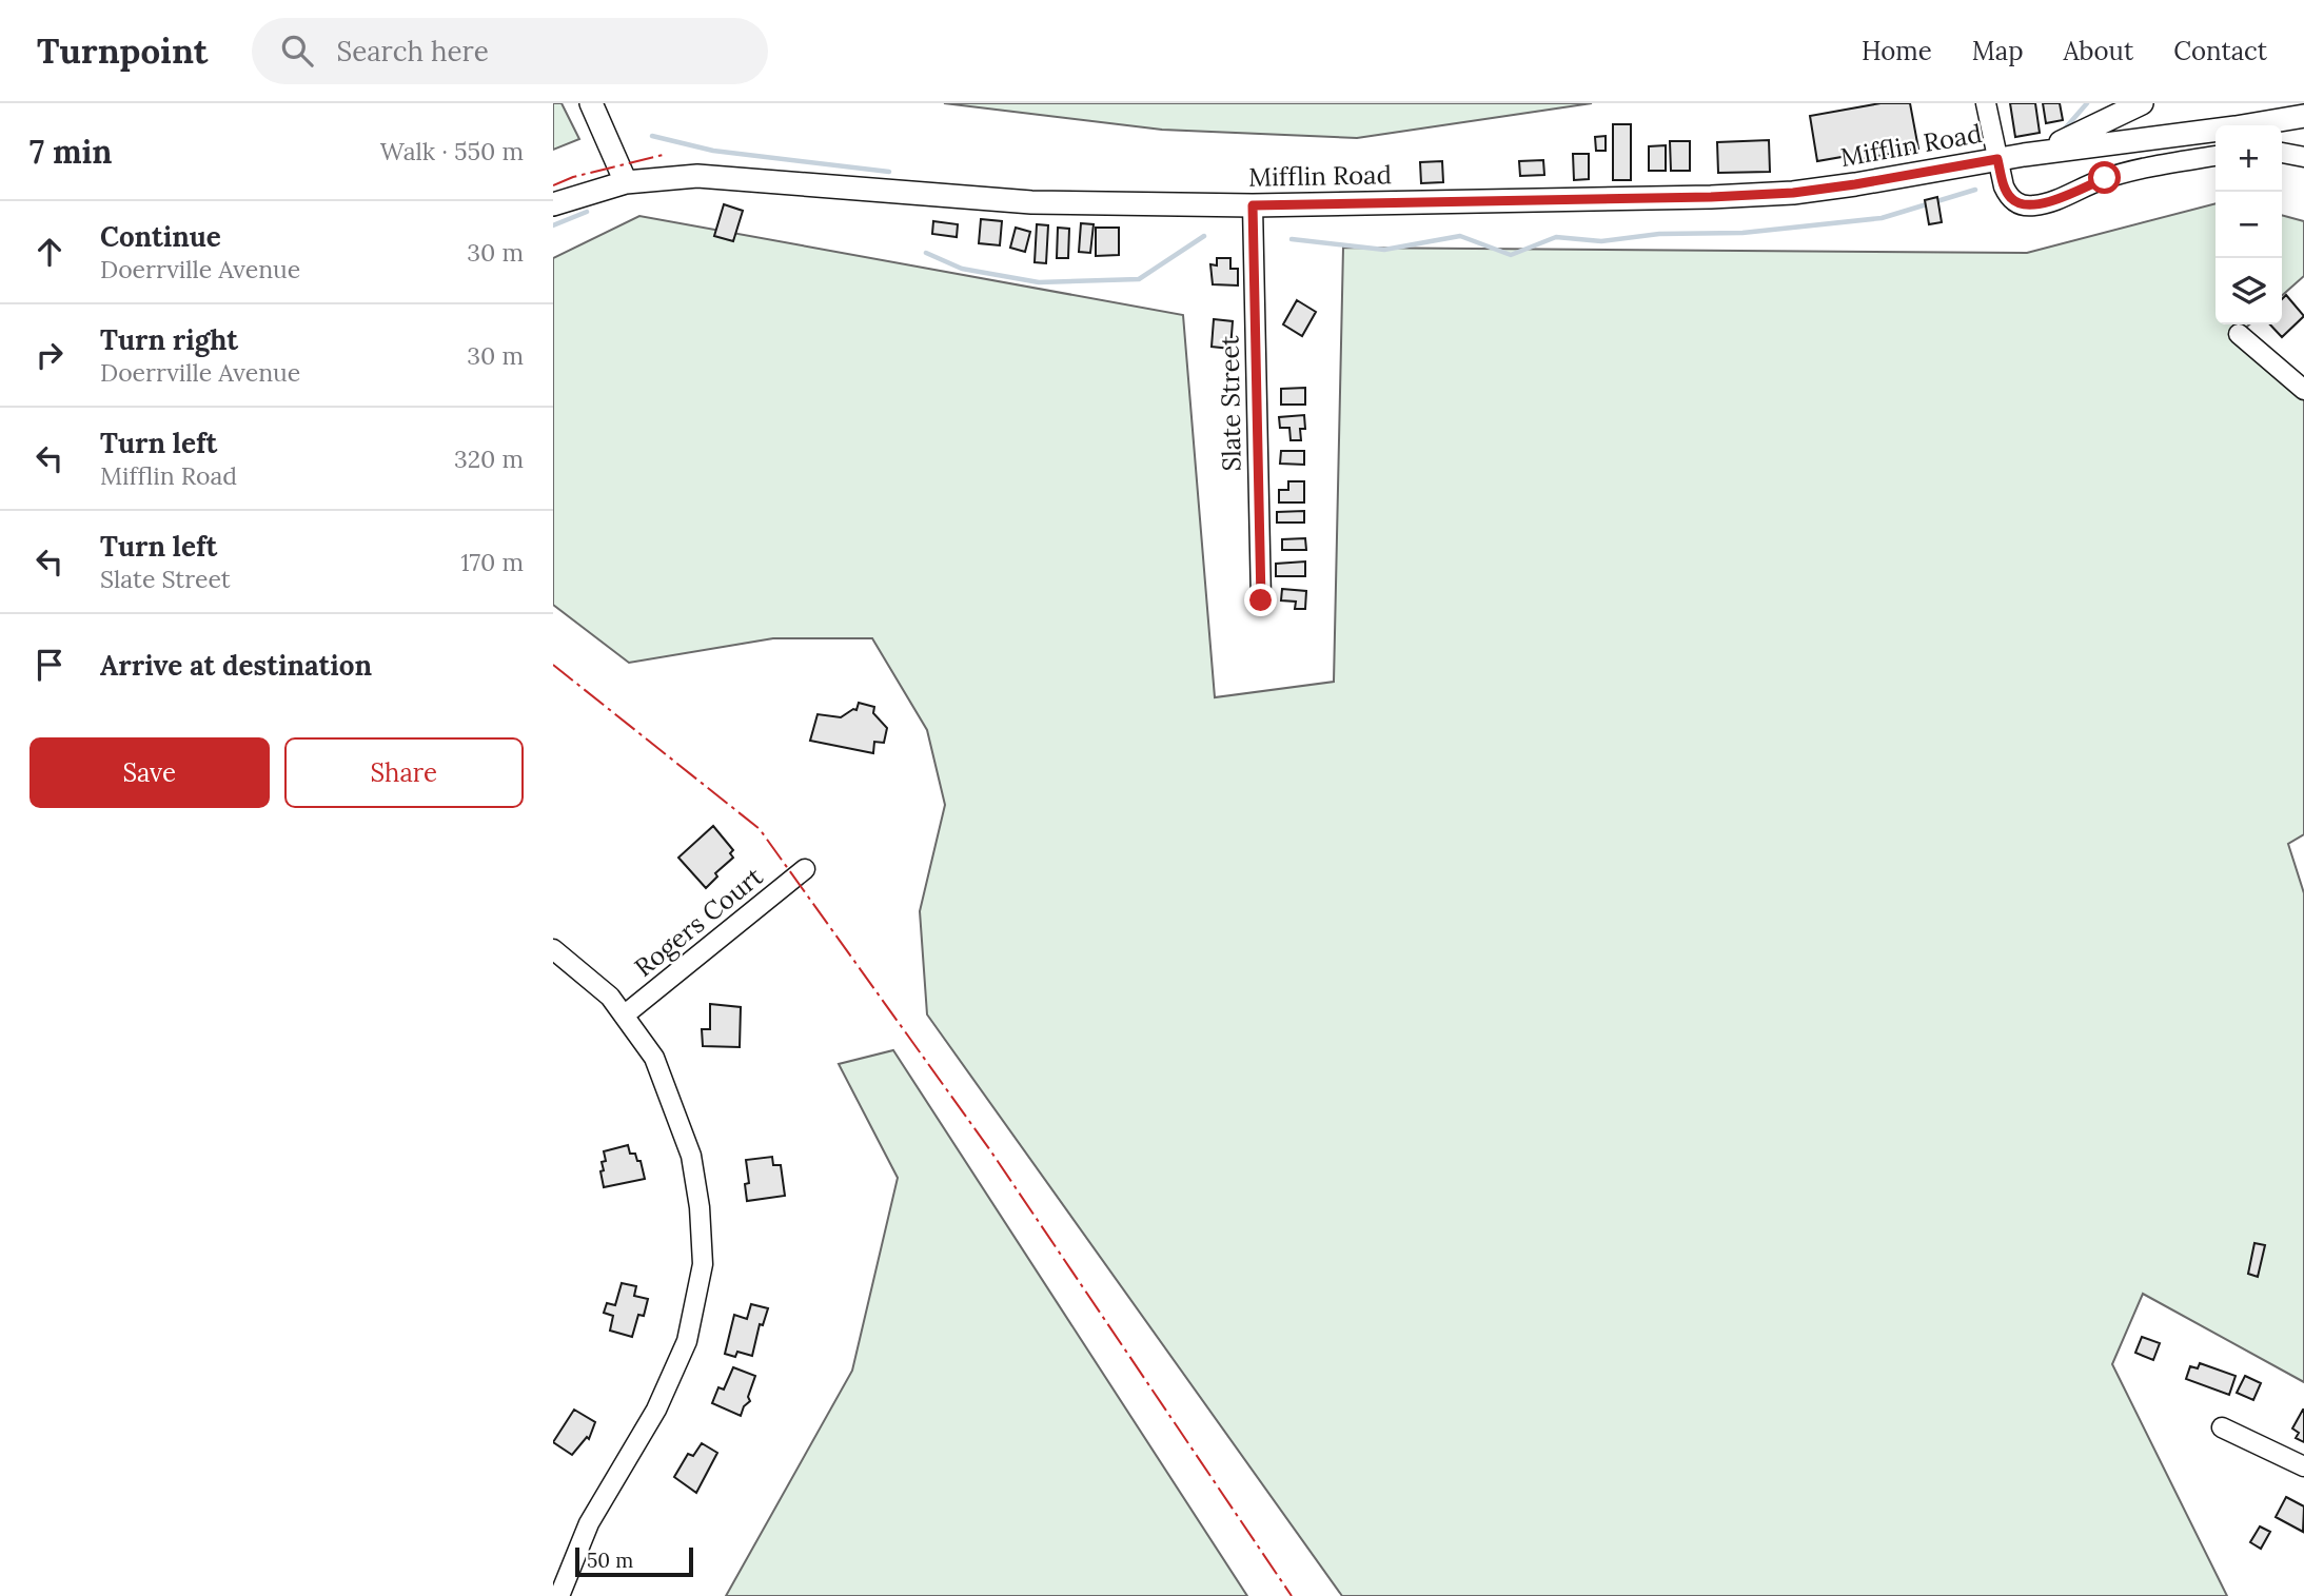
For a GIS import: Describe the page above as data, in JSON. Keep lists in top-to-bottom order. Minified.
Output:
{"streets":{"main road":["Mifflin Road"],"street":["Slate Street","Rogers Court"]},"crossings":[["Mifflin Road","Slate Street"]],"scale_bar":"50 m","page":{"header":"Turnpoint","search":"Search here","nav":["Home","Map","About","Contact"],"heading":["7 min","Walk · 550 m"],"map_buttons":["+","−"],"list":[["Continue","Doerrville Avenue","30 m"],["Turn right","Doerrville Avenue","30 m"],["Turn left","Mifflin Road","320 m"],["Turn left","Slate Street","170 m"],"Arrive at destination"],"buttons":["Save","Share"],"scale":"50 m"}}
